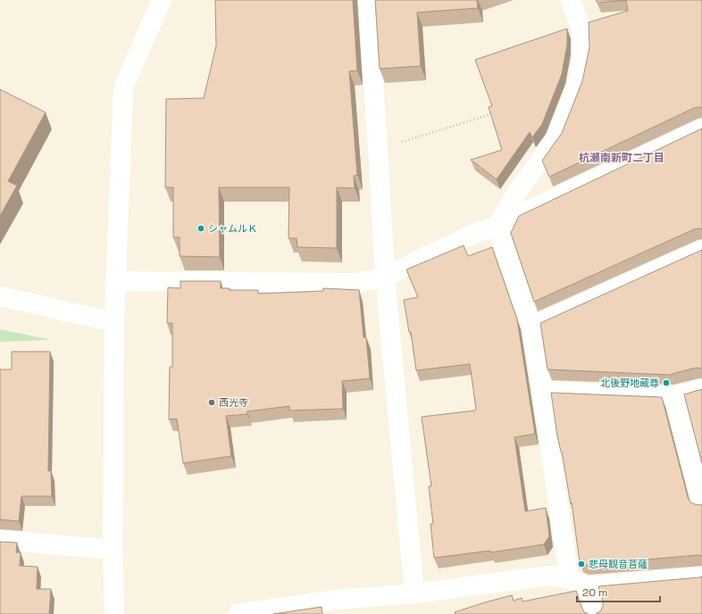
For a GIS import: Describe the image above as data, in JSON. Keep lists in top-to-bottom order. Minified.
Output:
{"districts":["杭瀬南新町二丁目"],"places":["シャムルＫ","北後野地蔵尊","西光寺","悲母観音菩薩"],"scale_bar":"20 m"}
